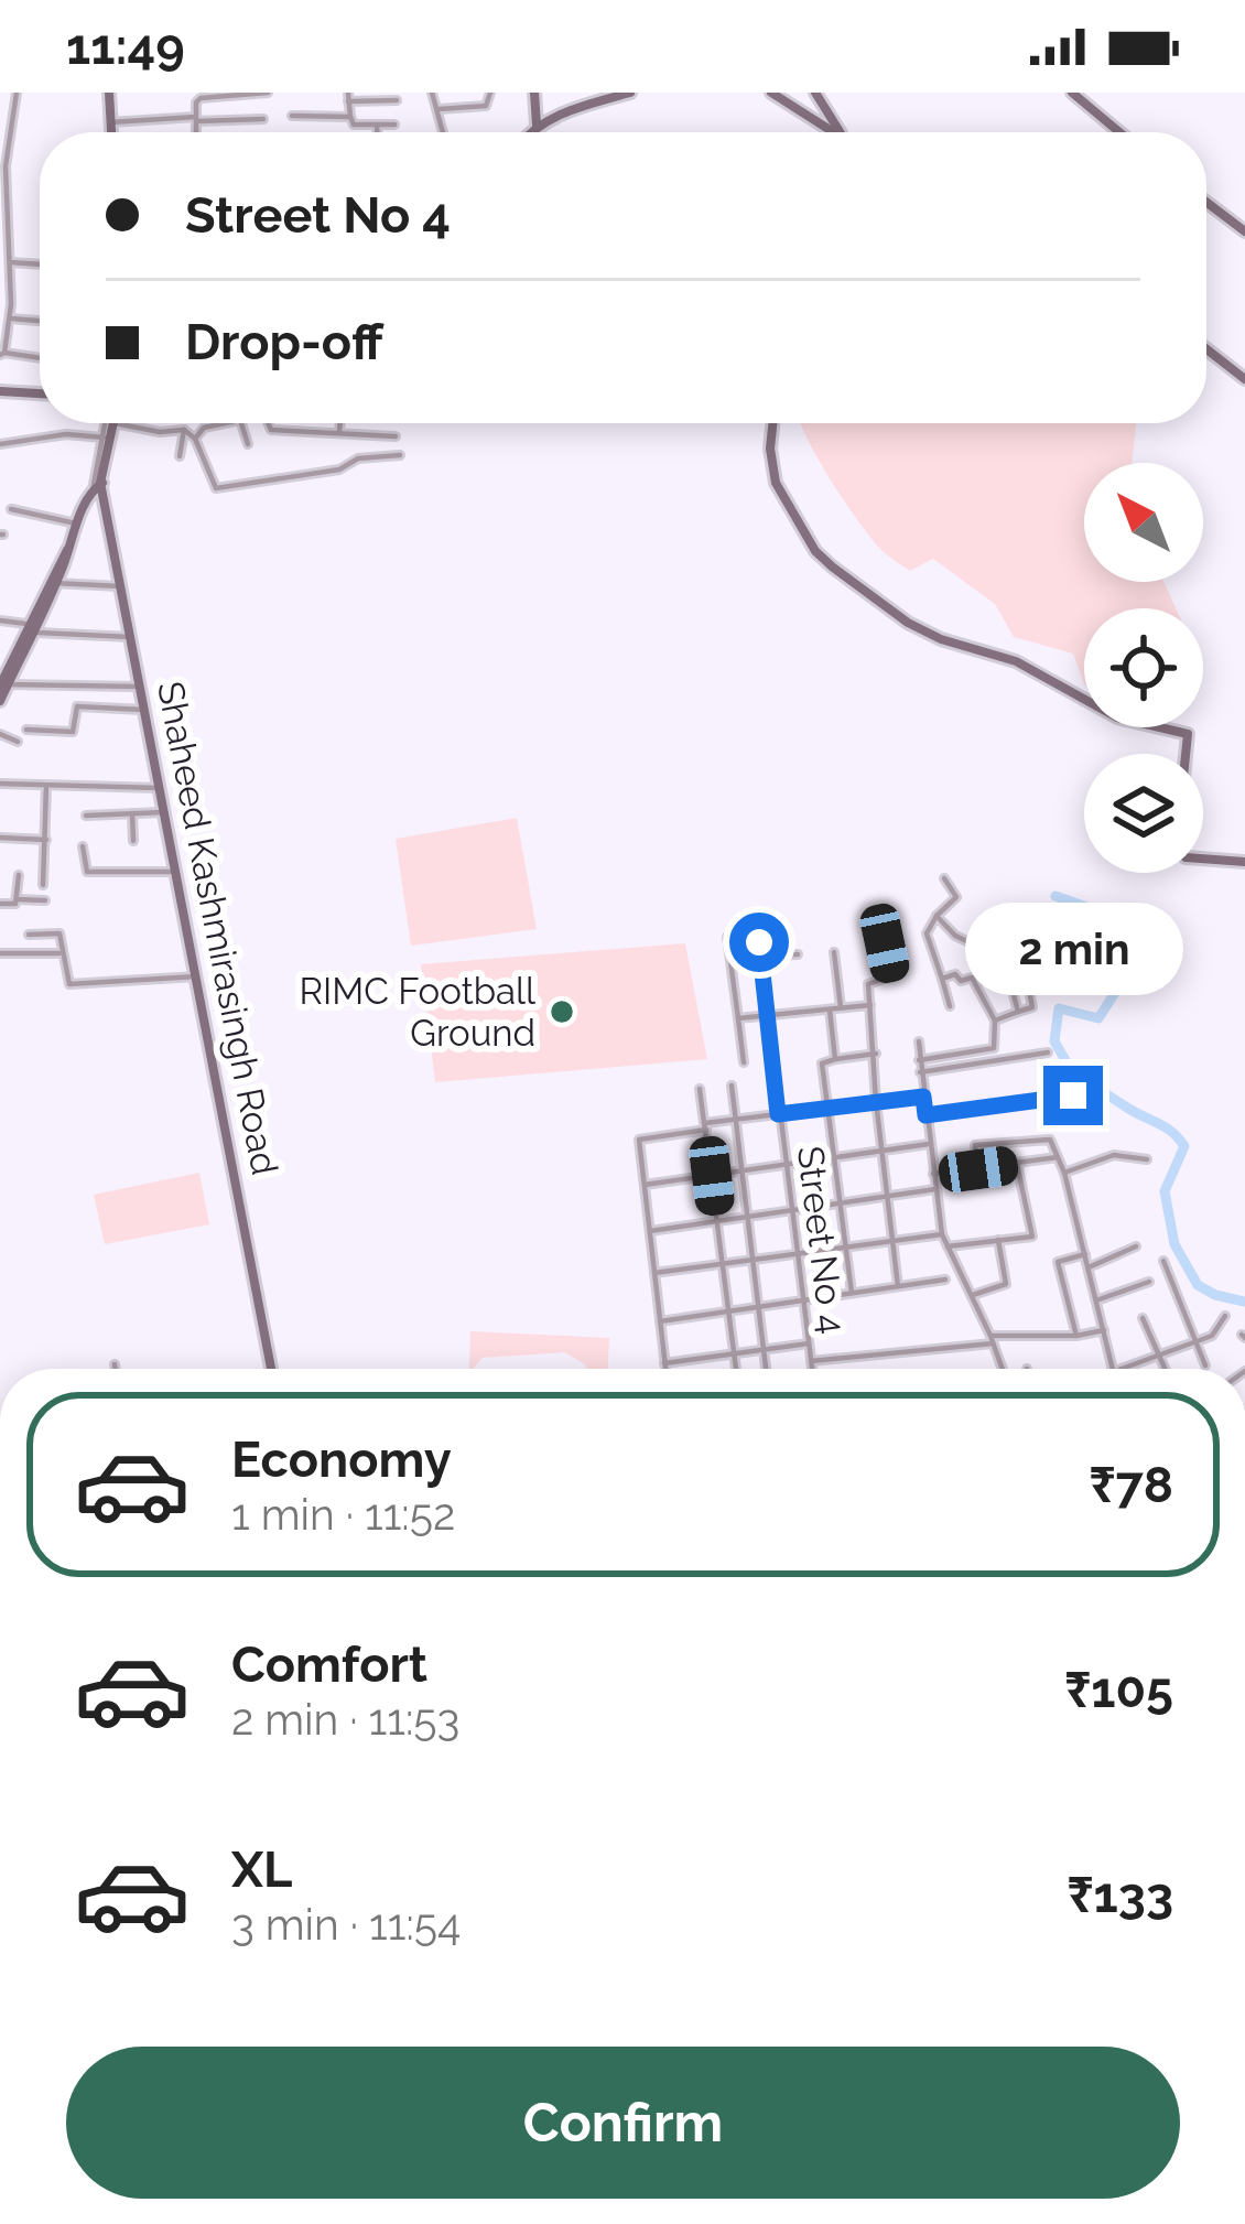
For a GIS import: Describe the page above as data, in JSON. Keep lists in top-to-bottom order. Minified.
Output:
{"streets":{"street":["Shaheed Kashmirasingh Road","Street No 4"]},"places":["RIMC Football Ground"],"north":"top left","page":{"status":"11:49","banner":["Street No 4","Drop-off"],"bubble":"2 min","list":[{"name":"Economy","note":"1 min · 11:52","value":"₹78"},{"name":"Comfort","note":"2 min · 11:53","value":"₹105"},{"name":"XL","note":"3 min · 11:54","value":"₹133"}],"buttons":"Confirm"}}
